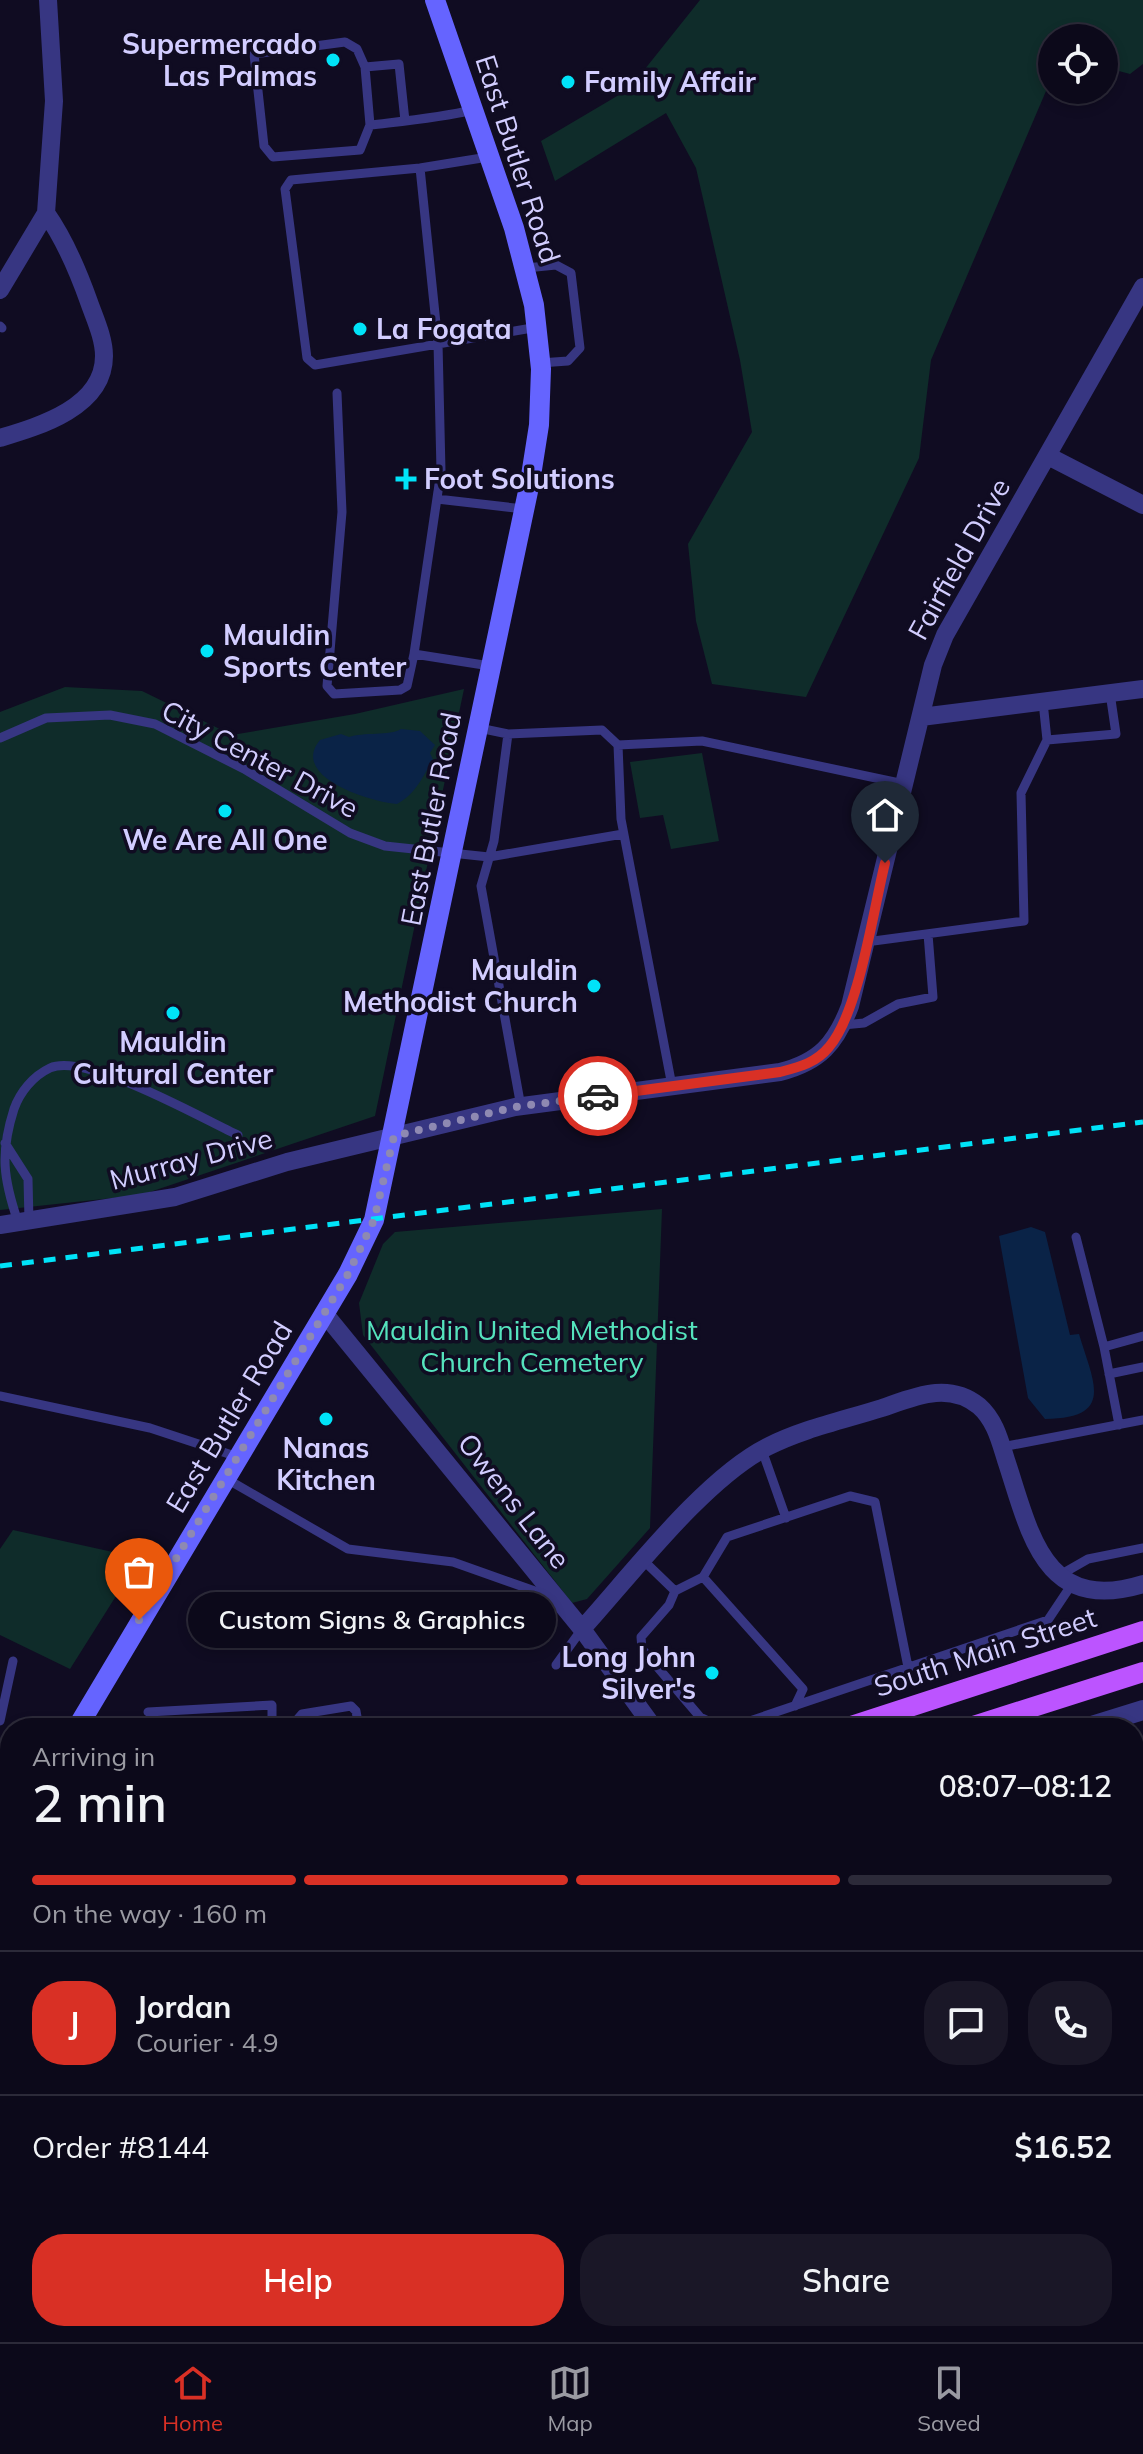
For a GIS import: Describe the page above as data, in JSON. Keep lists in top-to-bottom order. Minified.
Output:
{"streets":{"main road":["East Butler Road","South Main Street"],"street":["Fairfield Drive","Murray Drive","Owens Lane"],"lane":["City Center Drive"]},"crossings":[["East Butler Road","Fairfield Drive"],["East Butler Road","City Center Drive"],["East Butler Road","Murray Drive"],["East Butler Road","Owens Lane"],["Fairfield Drive","Murray Drive"]],"parks":["Mauldin United Methodist Church Cemetery"],"places":{"other":["Supermercado Las Palmas","Family Affair","La Fogata","Mauldin Sports Center","We Are All One","Mauldin Methodist Church","Mauldin Cultural Center","Nanas Kitchen","Custom Signs & Graphics","Long John Silver's"],"health":["Foot Solutions"]},"page":{"bubble":"Custom Signs & Graphics","heading":["2 min","Arriving in","08:07–08:12"],"panel":["Jordan","Courier · 4.9","Order #8144","$16.52"],"bar":"On the way · 160 m","round":"J","buttons":["Help","Share"],"tabs":["Home","Map","Saved"]}}
